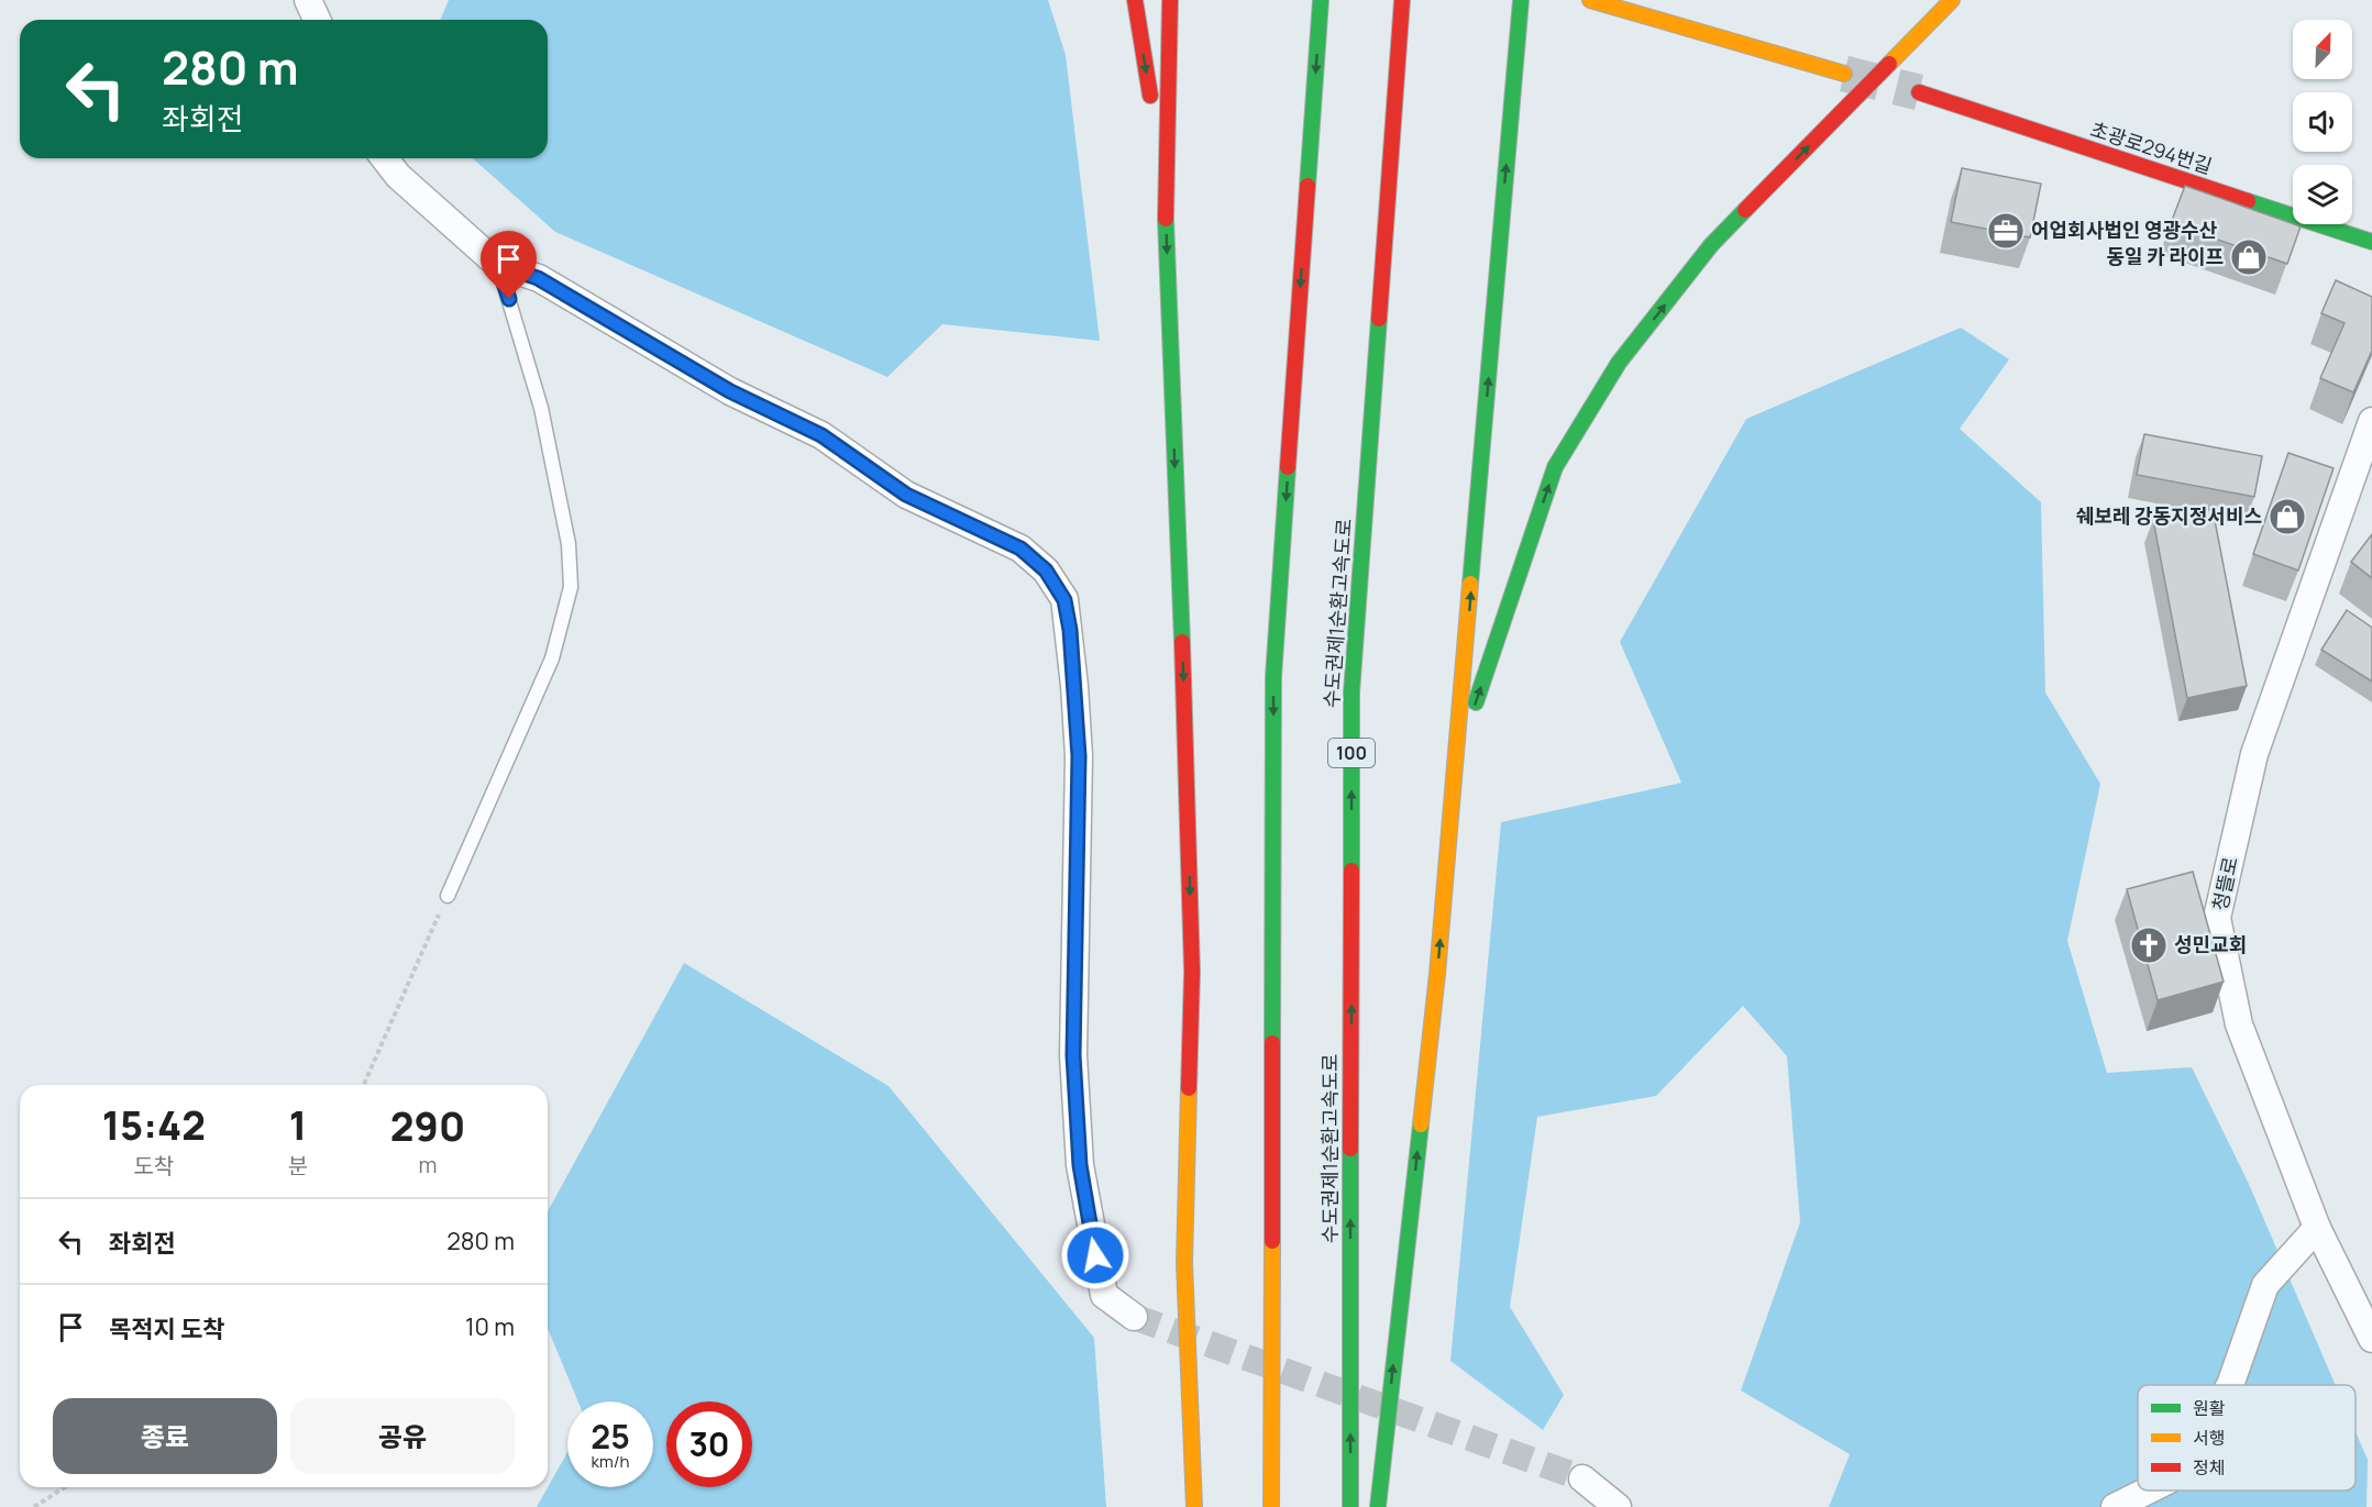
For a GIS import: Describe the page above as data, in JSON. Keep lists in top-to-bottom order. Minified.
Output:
{"streets":{"main road":["초광로294번길","수도권제1순환고속도로","100"],"street":["청뜰로"]},"places":{"office":["어업회사법인 영광수산"],"shop":["동일 카 라이프","쉐보레 강동지정서비스"],"church":["성민교회"]},"legend":["원활","서행","정체"],"north":"top right","page":{"turn":["280 m","좌회전"],"eta":["15:42","도착","1","분","290","m"],"list":[{"name":"좌회전","value":"280 m"},{"name":"목적지 도착","value":"10 m"}],"buttons":["종료","공유"],"speed":"25 km/h","limit":"30"}}
